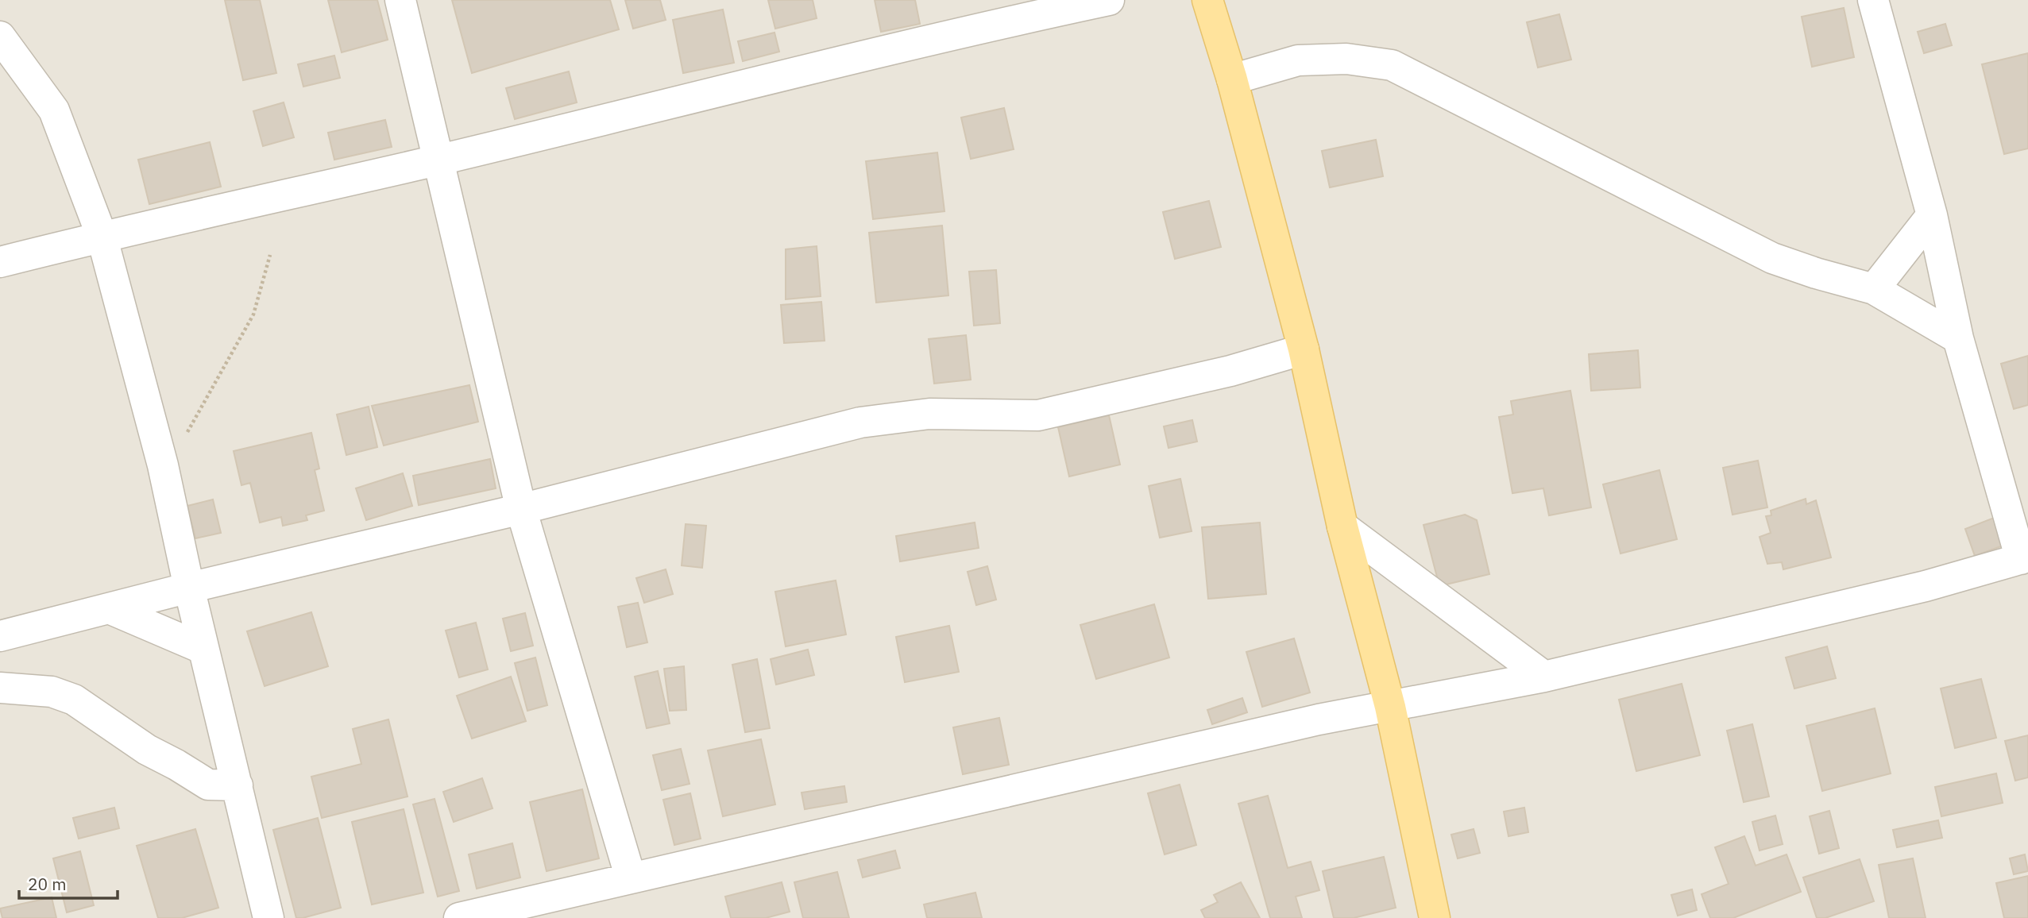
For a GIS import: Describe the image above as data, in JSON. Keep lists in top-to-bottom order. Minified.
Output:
{"scale_bar":"20 m"}
